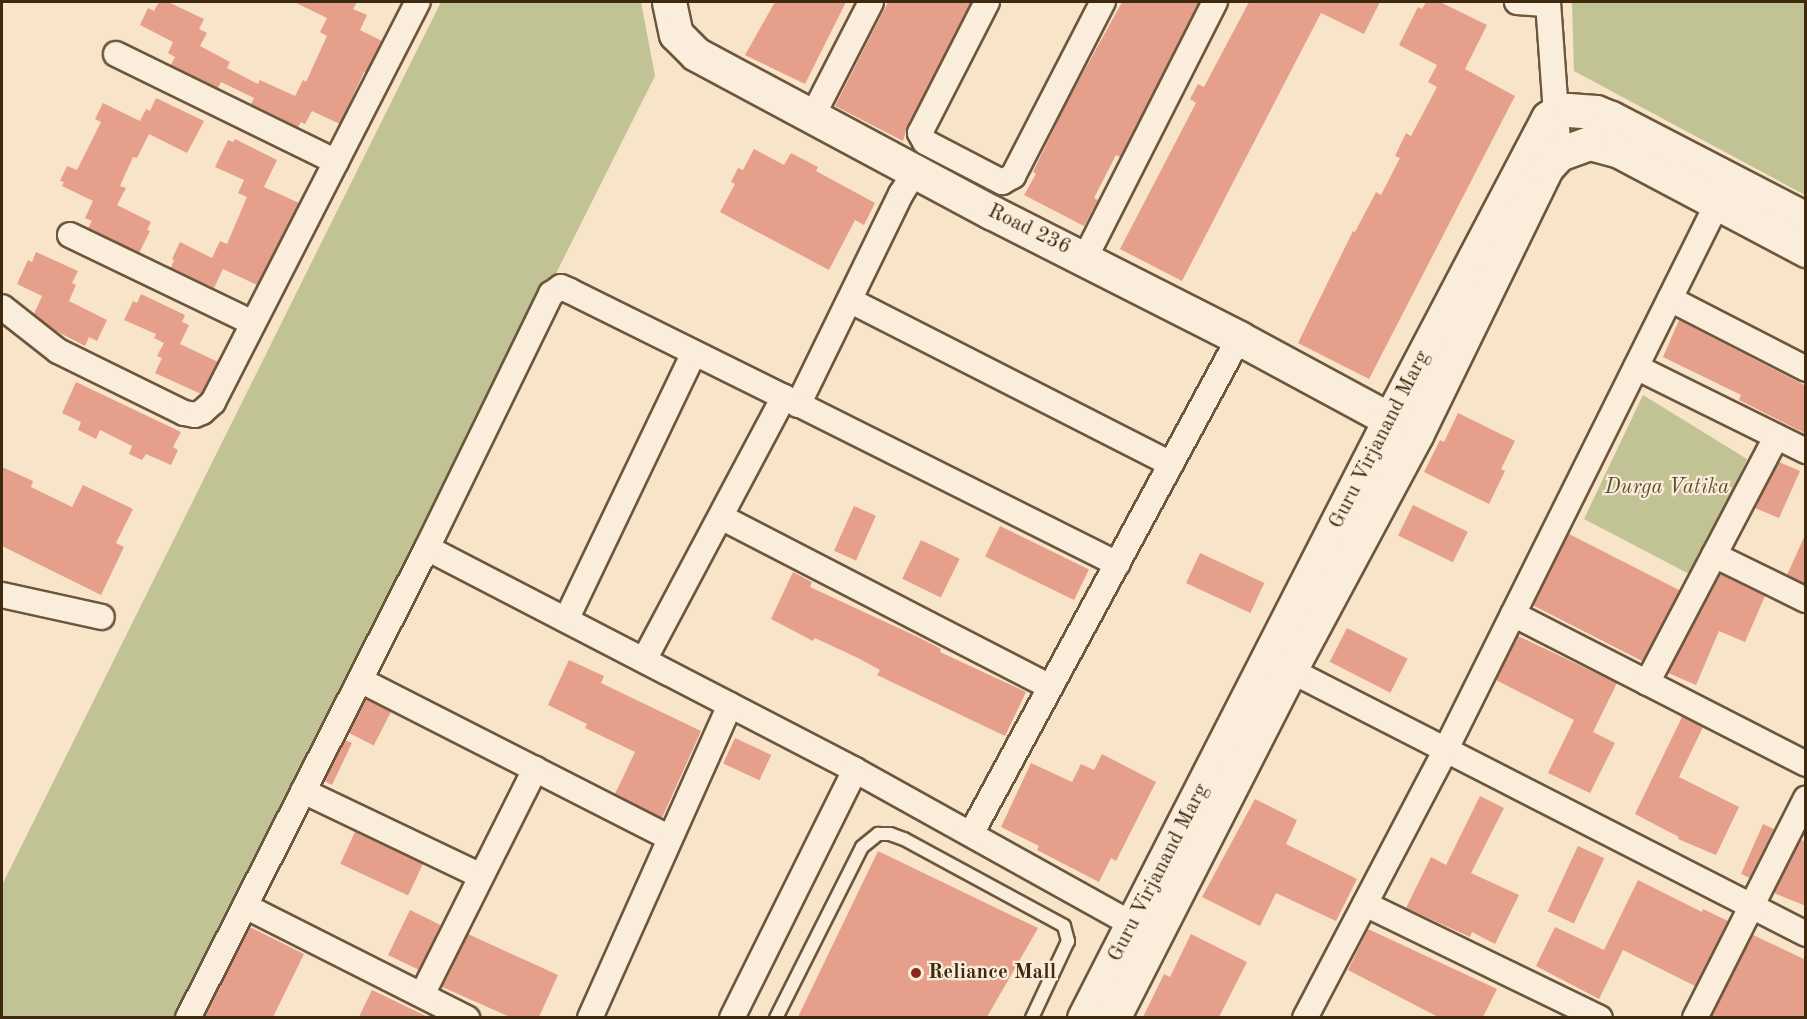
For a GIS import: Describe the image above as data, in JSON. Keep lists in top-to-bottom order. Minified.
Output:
{"streets":{"street":["Road 236","Guru Virjanand Marg"]},"crossings":[["Road 236","Guru Virjanand Marg"]],"parks":["Durga Vatika"],"places":["Reliance Mall"]}
